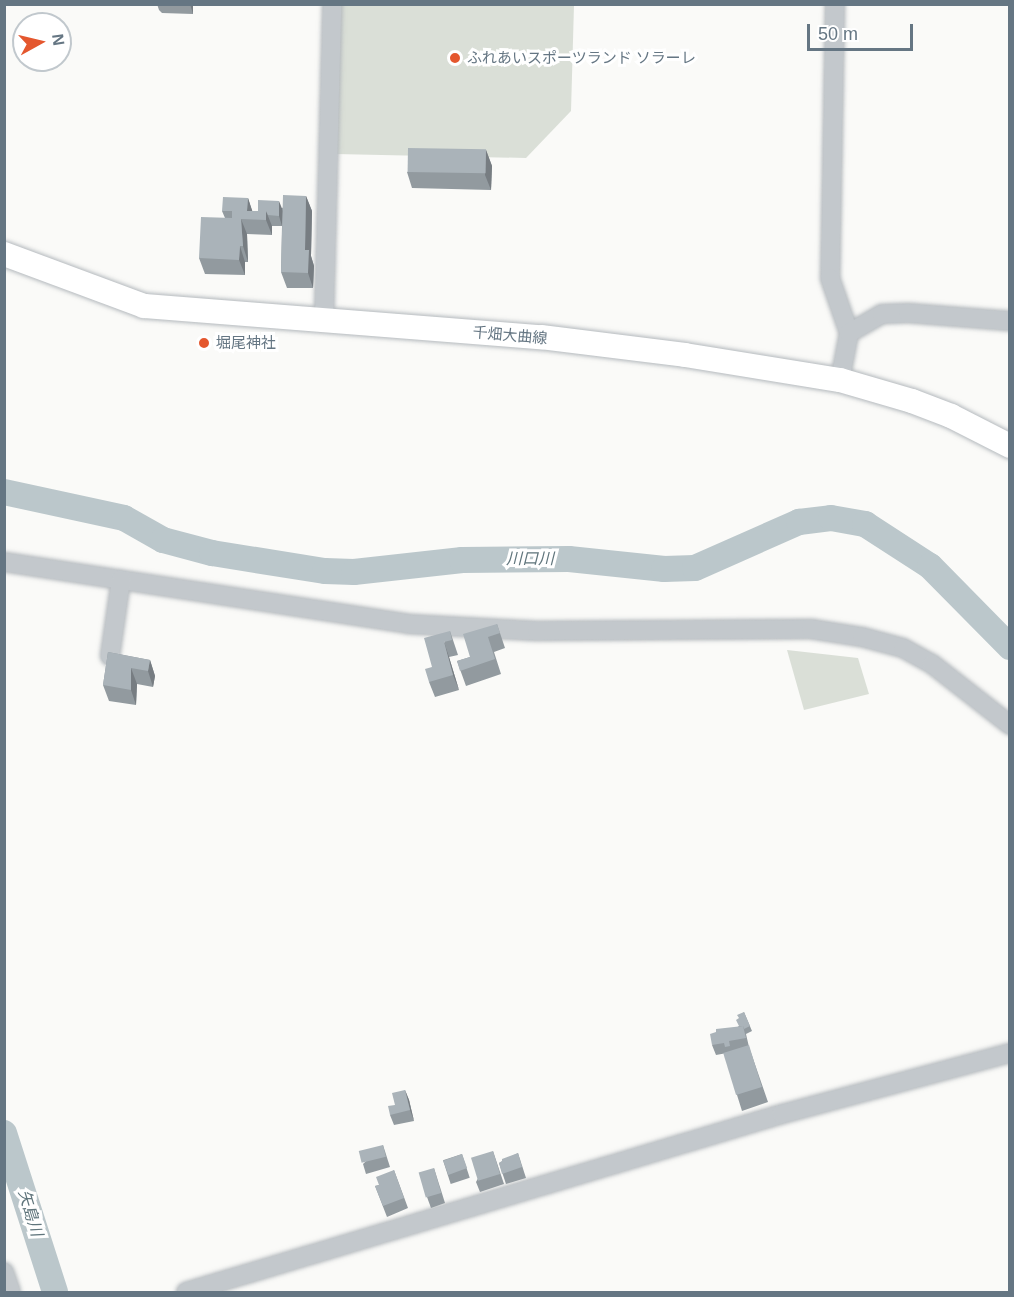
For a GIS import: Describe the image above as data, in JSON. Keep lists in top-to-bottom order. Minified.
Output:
{"streets":{"main road":["千畑大曲線"]},"water":["川口川","矢島川"],"places":["ふれあいスポーツランド ソラーレ","堀尾神社"],"scale_bar":"50 m","north":"right"}
